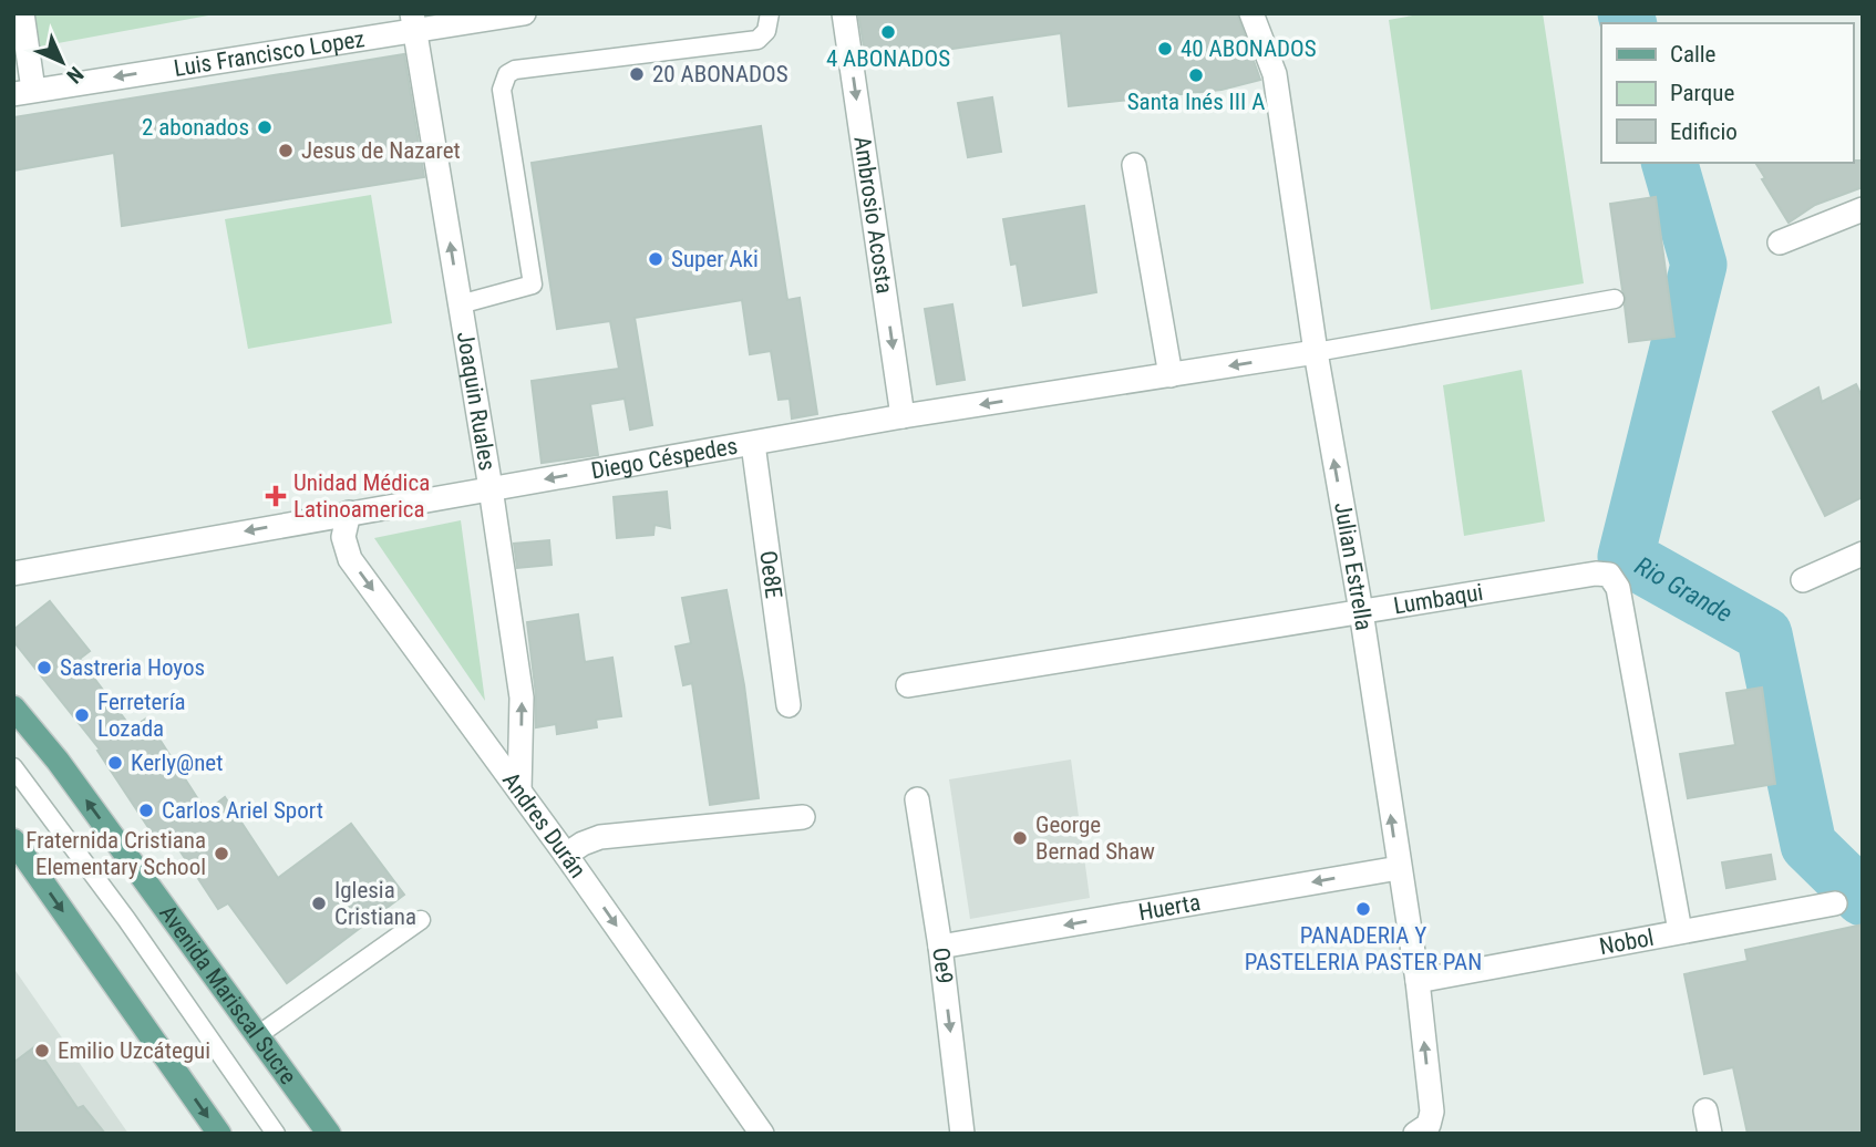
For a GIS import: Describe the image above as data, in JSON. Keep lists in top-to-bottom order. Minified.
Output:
{"streets":{"main road":["Avenida Mariscal Sucre"],"street":["Luis Francisco Lopez","Ambrosio Acosta","Joaquin Ruales","Diego Céspedes","Julian Estrella","Oe8E","Lumbaqui","Andres Durán","Huerta","Nobol","Oe9"]},"crossings":[["Luis Francisco Lopez","Joaquin Ruales"],["Ambrosio Acosta","Diego Céspedes"],["Joaquin Ruales","Diego Céspedes"],["Joaquin Ruales","Andres Durán"],["Diego Céspedes","Julian Estrella"],["Diego Céspedes","Oe8E"],["Diego Céspedes","Andres Durán"],["Julian Estrella","Lumbaqui"],["Julian Estrella","Huerta"],["Julian Estrella","Nobol"],["Lumbaqui","Nobol"],["Huerta","Oe9"]],"one_way":["Luis Francisco Lopez","Ambrosio Acosta","Joaquin Ruales","Diego Céspedes","Julian Estrella","Andres Durán","Huerta","Oe9"],"water":["Rio Grande"],"places":{"other":["4 ABONADOS","40 ABONADOS","20 ABONADOS","Santa Inés III A","2 abonados","Jesus de Nazaret","Super Aki","Sastreria Hoyos","Ferretería Lozada","Kerly@net","Carlos Ariel Sport","George Bernad Shaw","Fraternida Cristiana Elementary School","Iglesia Cristiana","PANADERIA Y PASTELERIA PASTER PAN","Emilio Uzcátegui"],"health":["Unidad Médica Latinoamerica"]},"legend":["Calle","Parque","Edificio"],"north":"bottom right"}
